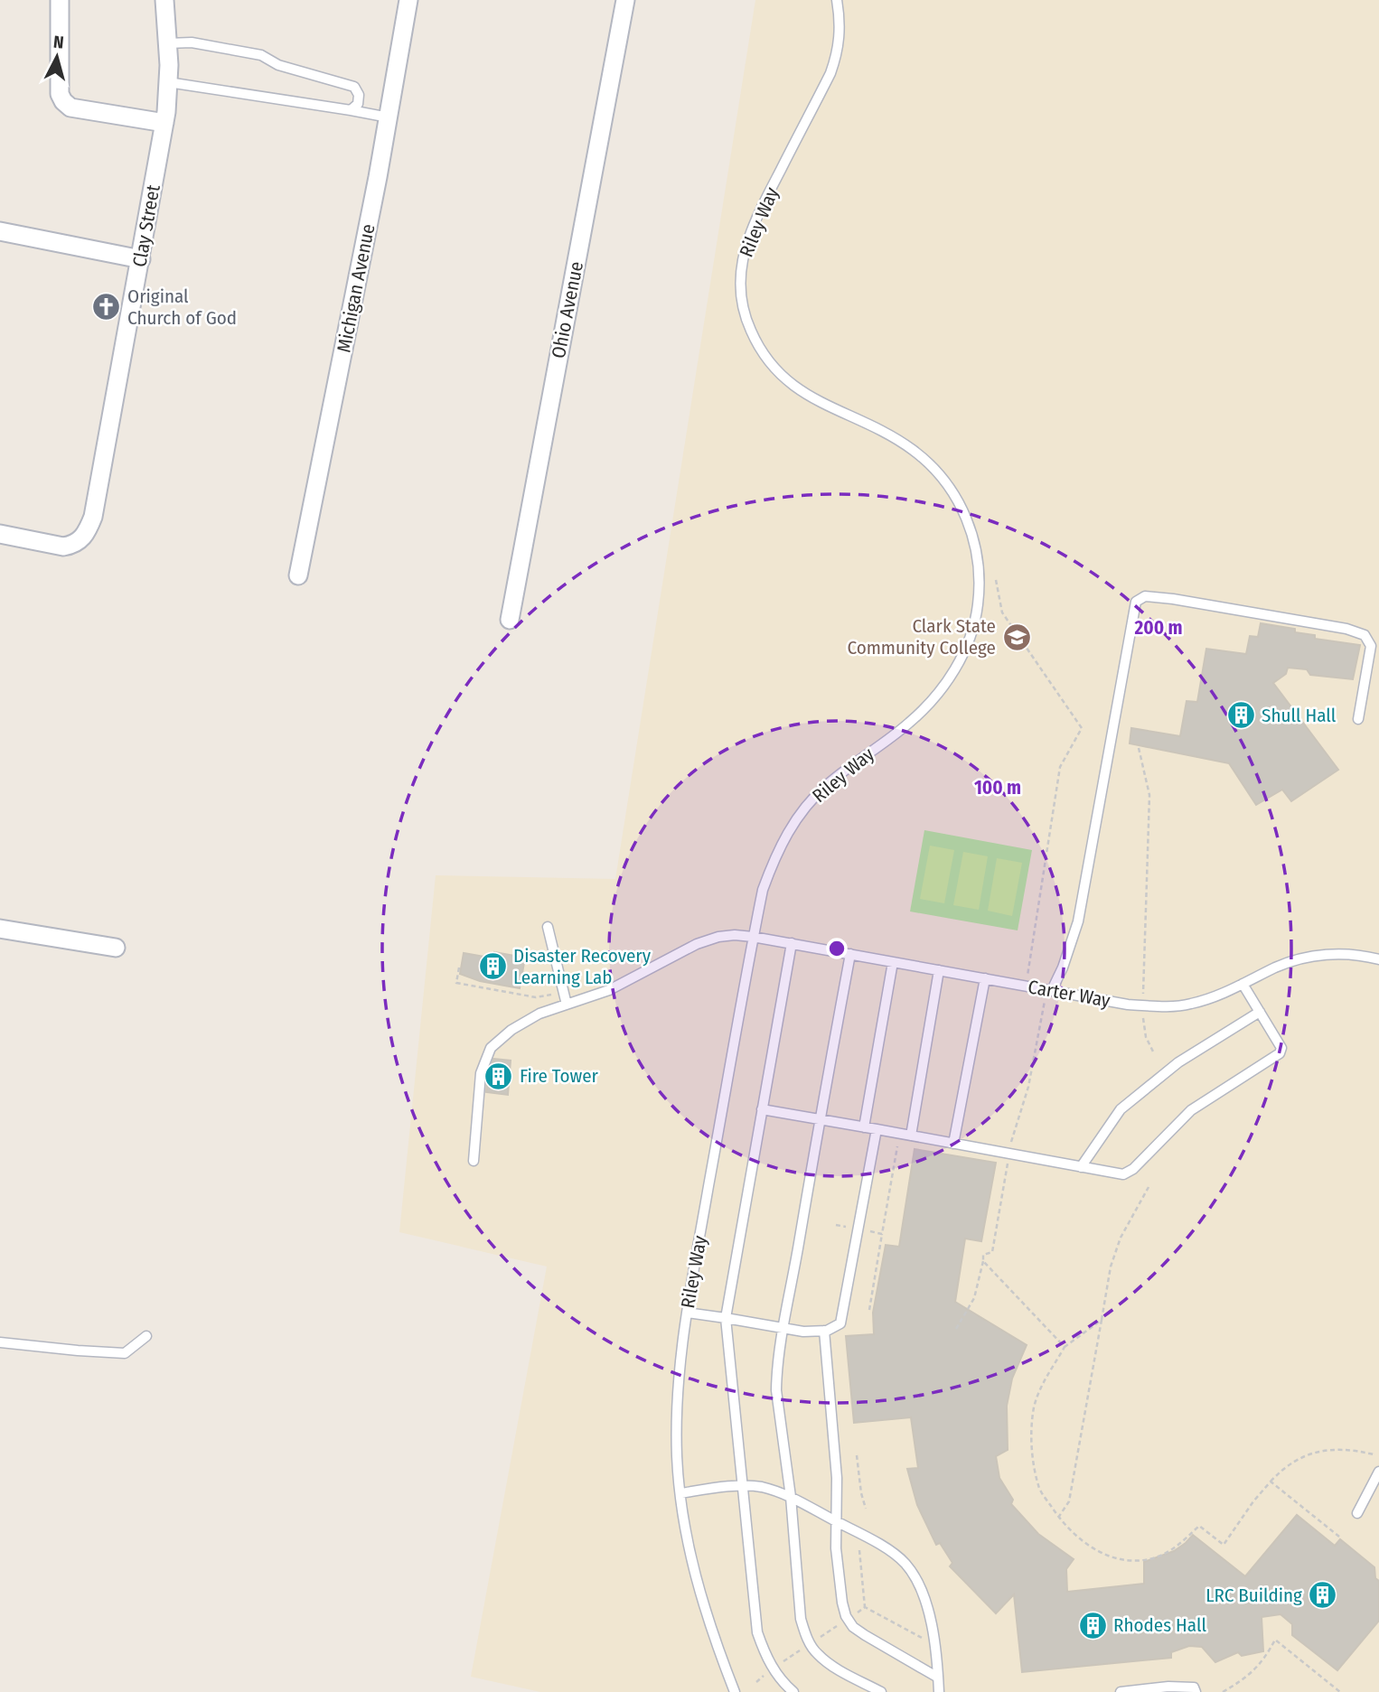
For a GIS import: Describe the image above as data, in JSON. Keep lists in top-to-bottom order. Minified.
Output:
{"streets":{"street":["Clay Street","Michigan Avenue","Ohio Avenue"],"lane":["Riley Way","Carter Way"]},"crossings":[["Riley Way","Carter Way"]],"places":{"church":["Original Church of God"],"school or university":["Clark State Community College"],"building":["Shull Hall","Disaster Recovery Learning Lab","Fire Tower","LRC Building","Rhodes Hall"]},"north":"top","rings":["200 m","100 m"]}
